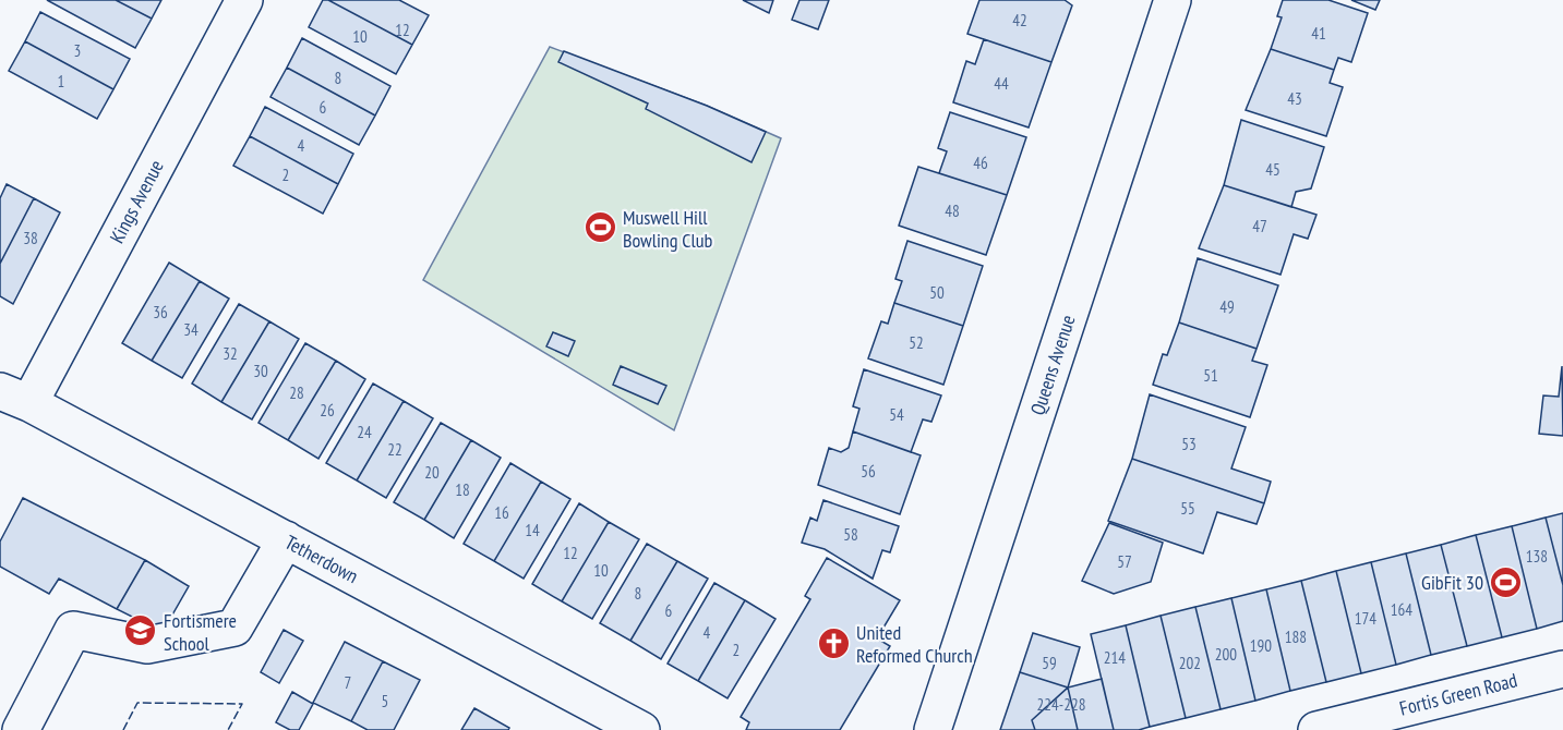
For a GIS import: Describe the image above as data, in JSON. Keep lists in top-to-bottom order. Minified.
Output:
{"streets":{"street":["Kings Avenue","Queens Avenue","Tetherdown","Fortis Green Road"]},"crossings":[["Kings Avenue","Tetherdown"]],"places":{"sports":["Muswell Hill Bowling Club","GibFit 30"],"school or university":["Fortismere School"],"church":["United Reformed Church"]},"house_numbers":["42","12","41","10","3","8","1","44","43","6","4","46","45","2","48","47","38","50","49","36","34","52","32","30","51","28","26","54","24","53","22","56","20","18","55","16","14","58","12","138","57","10","8","164","6","174","4","188","190","2","200","214","59","202","7","5","224-228"]}
